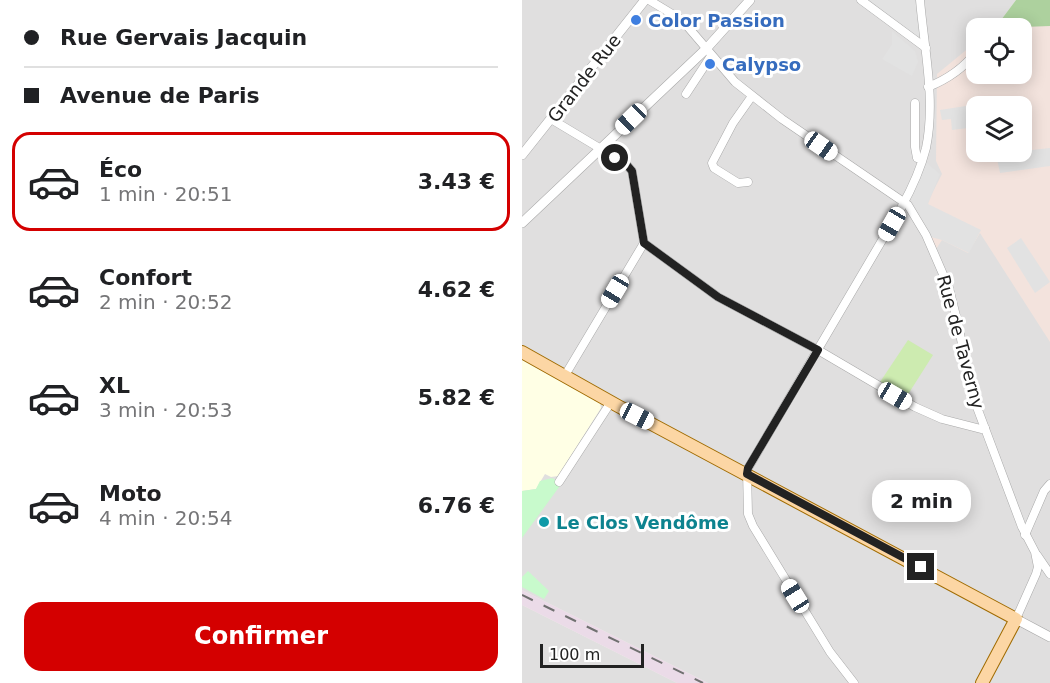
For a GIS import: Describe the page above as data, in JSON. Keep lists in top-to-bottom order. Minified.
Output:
{"streets":{"street":["Grande Rue","Rue de Taverny"]},"crossings":[["Grande Rue","Rue de Taverny"]],"places":["Color Passion","Calypso","Le Clos Vendôme"],"scale_bar":"100 m","page":{"banner":["Rue Gervais Jacquin","Avenue de Paris"],"list":[{"name":"Éco","note":"1 min · 20:51","value":"3.43 €"},{"name":"Confort","note":"2 min · 20:52","value":"4.62 €"},{"name":"XL","note":"3 min · 20:53","value":"5.82 €"},{"name":"Moto","note":"4 min · 20:54","value":"6.76 €"}],"bubble":"2 min","buttons":"Confirmer","scale":"100 m"}}
